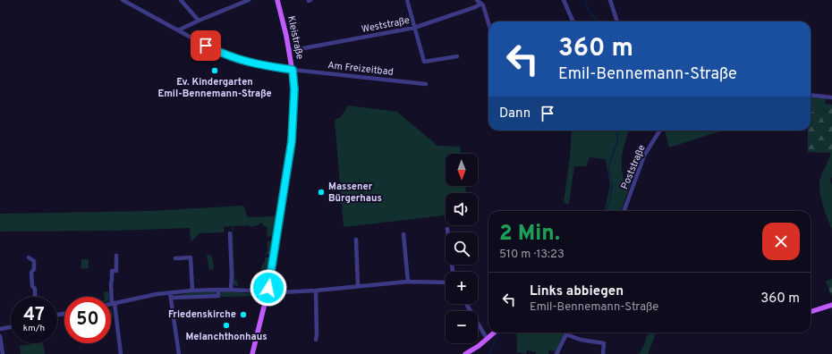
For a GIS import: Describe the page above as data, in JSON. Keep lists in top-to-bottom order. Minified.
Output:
{"streets":{"main road":["Kleistraße"],"street":["Weststraße","Am Freizeitbad","Poststraße"]},"crossings":[["Weststraße","Kleistraße"],["Kleistraße","Am Freizeitbad"]],"places":["Ev. Kindergarten Emil-Bennemann-Straße","Massener Bürgerhaus","Friedenskirche","Melanchthonhaus"],"north":"bottom","page":{"turn":["360 m","Emil-Bennemann-Straße"],"then":"Dann","map_buttons":["+","−"],"heading":["2 Min.","510 m · 13:23"],"list":[{"name":"Links abbiegen","note":"Emil-Bennemann-Straße","value":"360 m"}],"speed":"47 km/h","limit":"50"}}
